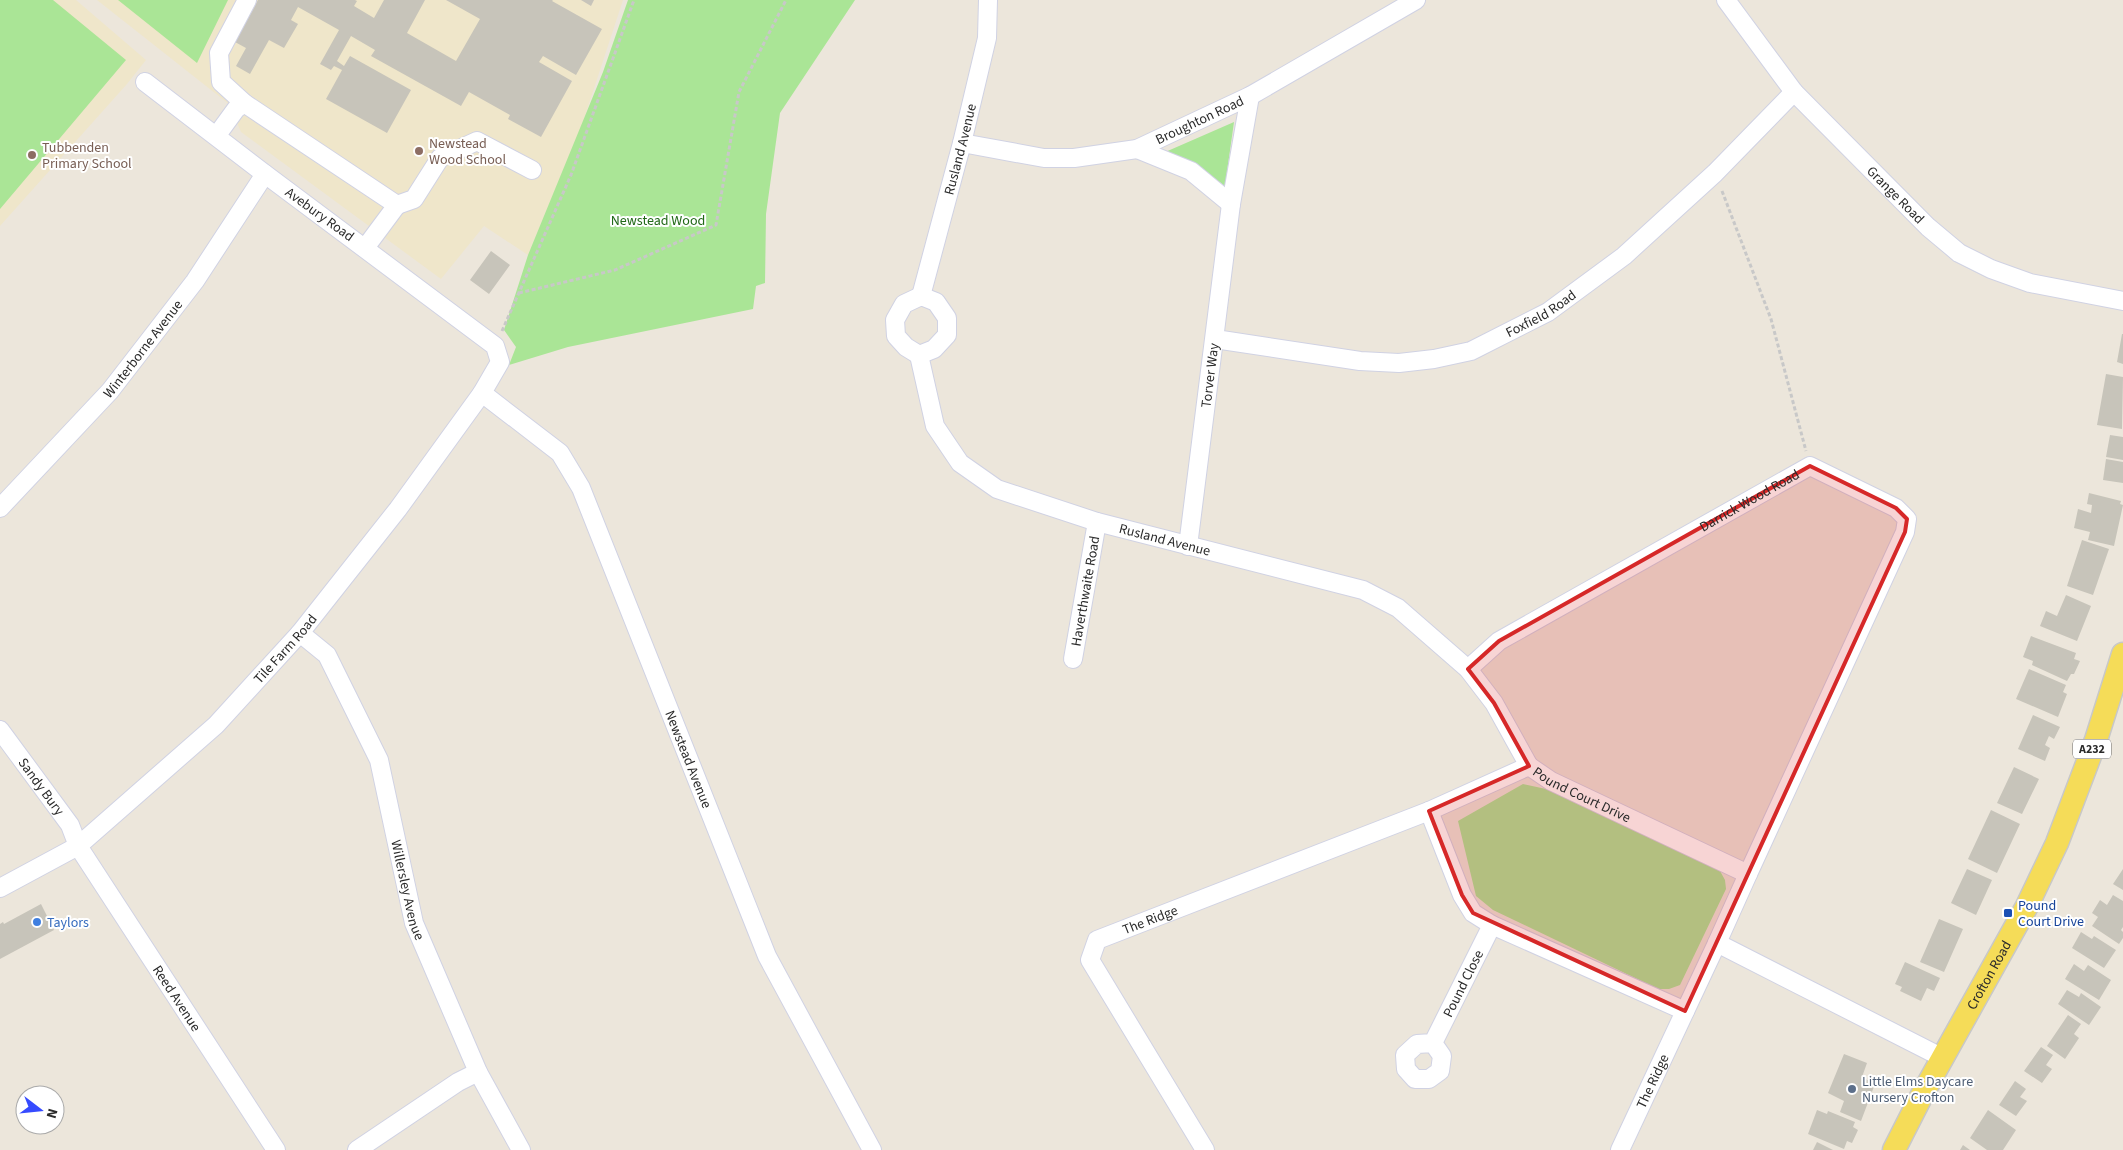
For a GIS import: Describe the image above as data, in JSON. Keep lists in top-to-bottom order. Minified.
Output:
{"streets":{"main road":["A232","Crofton Road"],"street":["Broughton Road","Rusland Avenue","Grange Road","Avebury Road","Foxfield Road","Winterborne Avenue","Torver Way","Darrick Wood Road","Haverthwaite Road","Tile Farm Road","Newstead Avenue","Sandy Bury","Pound Court Drive","Willersley Avenue","The Ridge","Pound Close","Reed Avenue"]},"crossings":[["Broughton Road","Rusland Avenue"],["Broughton Road","Torver Way"],["Rusland Avenue","Torver Way"],["Rusland Avenue","Darrick Wood Road"],["Rusland Avenue","Haverthwaite Road"],["Rusland Avenue","Pound Court Drive"],["Grange Road","Foxfield Road"],["Avebury Road","Winterborne Avenue"],["Avebury Road","Tile Farm Road"],["Foxfield Road","Torver Way"],["Darrick Wood Road","Pound Court Drive"],["Tile Farm Road","Newstead Avenue"],["Tile Farm Road","Sandy Bury"],["Tile Farm Road","Willersley Avenue"],["Tile Farm Road","Reed Avenue"],["Sandy Bury","Reed Avenue"],["Pound Court Drive","The Ridge"]],"parks":["Newstead Wood"],"places":{"other":["Newstead Wood School","Tubbenden Primary School","Taylors","Little Elms Daycare Nursery Crofton"],"transit":["Pound Court Drive"]},"north":"right"}
